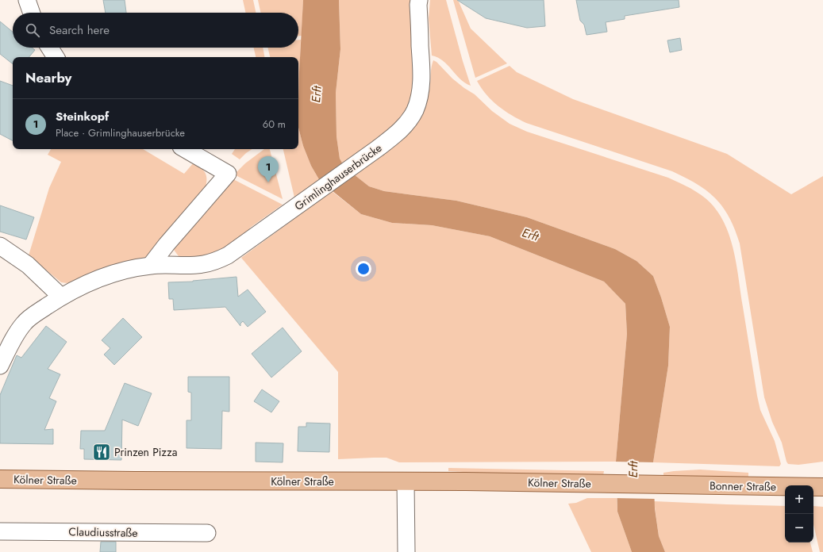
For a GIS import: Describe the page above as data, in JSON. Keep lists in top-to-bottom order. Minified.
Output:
{"streets":{"main road":["Kölner Straße","Bonner Straße"],"street":["Grimlinghauserbrücke","Claudiusstraße"]},"crossings":[["Kölner Straße","Bonner Straße"]],"water":["Erft"],"places":{"restaurant":["Prinzen Pizza"]},"page":{"search":"Search here","heading":"Nearby","list":[{"mark":"1","name":"Steinkopf","note":"Place · Grimlinghauserbrücke","value":"60 m"}],"pins":"1","map_buttons":["+","−"]}}
